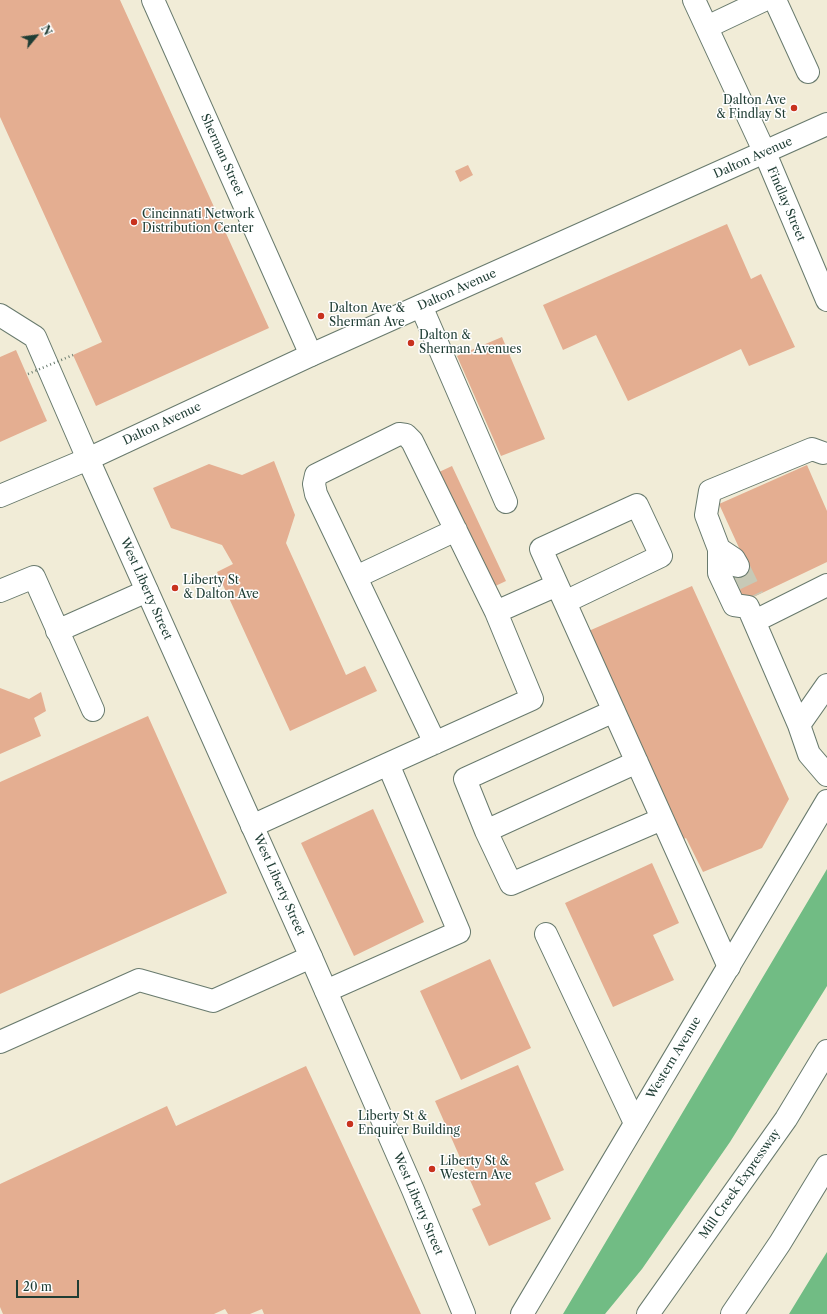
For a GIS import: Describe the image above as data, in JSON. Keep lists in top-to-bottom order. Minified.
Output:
{"streets":{"main road":["Sherman Street","Dalton Avenue","Findlay Street","West Liberty Street","Western Avenue","Mill Creek Expressway"]},"crossings":[["Sherman Street","Dalton Avenue"],["Dalton Avenue","Findlay Street"],["Dalton Avenue","West Liberty Street"]],"places":["Dalton Ave & Findlay St","Cincinnati Network Distribution Center","Dalton Ave & Sherman Ave","Dalton & Sherman Avenues","Liberty St & Dalton Ave","Liberty St & Enquirer Building","Liberty St & Western Ave"],"scale_bar":"20 m","north":"top right"}
